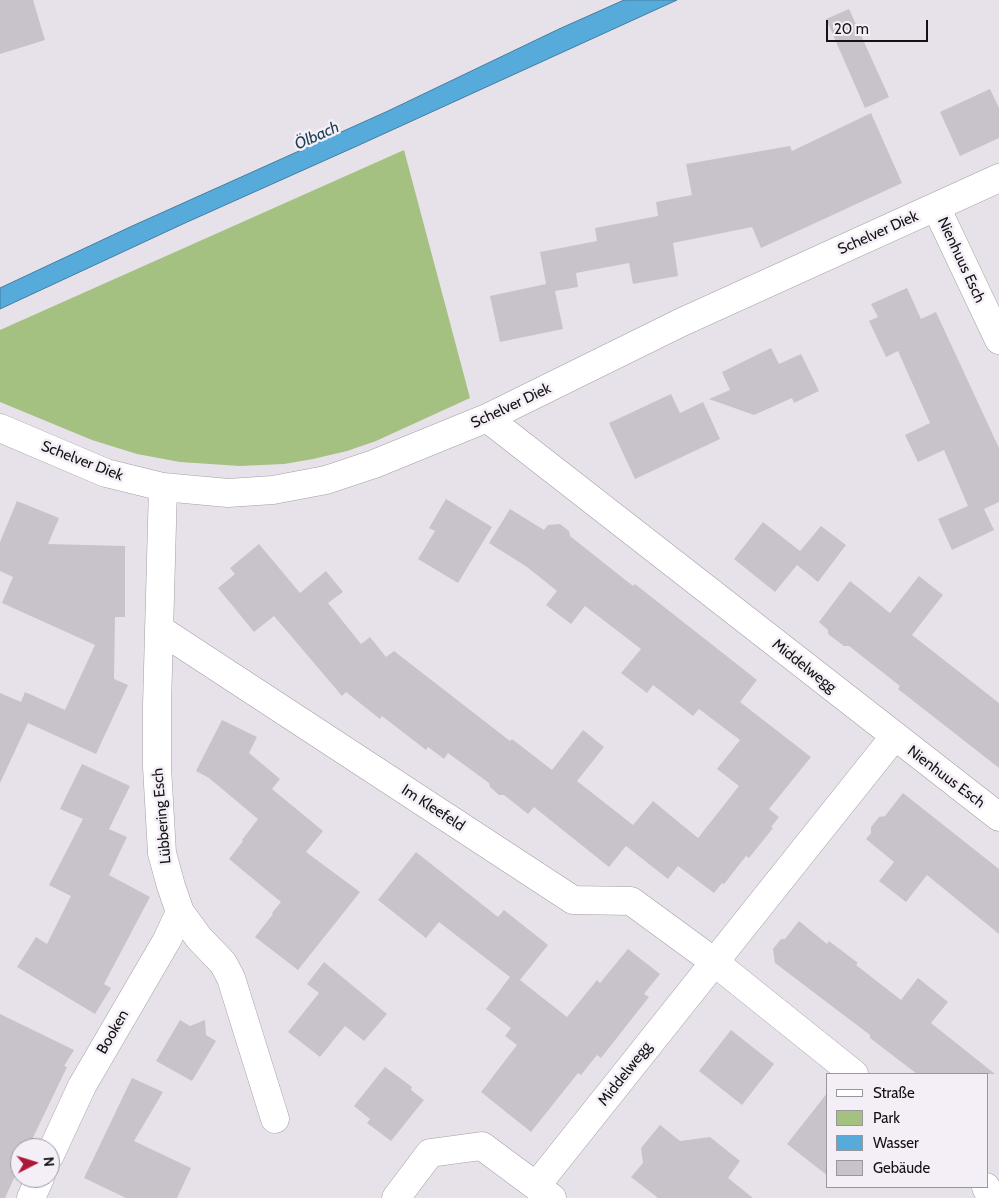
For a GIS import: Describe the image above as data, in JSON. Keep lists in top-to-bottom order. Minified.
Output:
{"streets":{"street":["Schelver Diek","Nienhuus Esch","Middelwegg","Im Kleefeld","Lübbering Esch","Booken"]},"crossings":[["Schelver Diek","Nienhuus Esch"],["Schelver Diek","Middelwegg"],["Schelver Diek","Lübbering Esch"],["Nienhuus Esch","Middelwegg"],["Middelwegg","Im Kleefeld"],["Im Kleefeld","Lübbering Esch"],["Lübbering Esch","Booken"]],"water":["Ölbach"],"legend":["Straße","Park","Wasser","Gebäude"],"scale_bar":"20 m","north":"right"}
